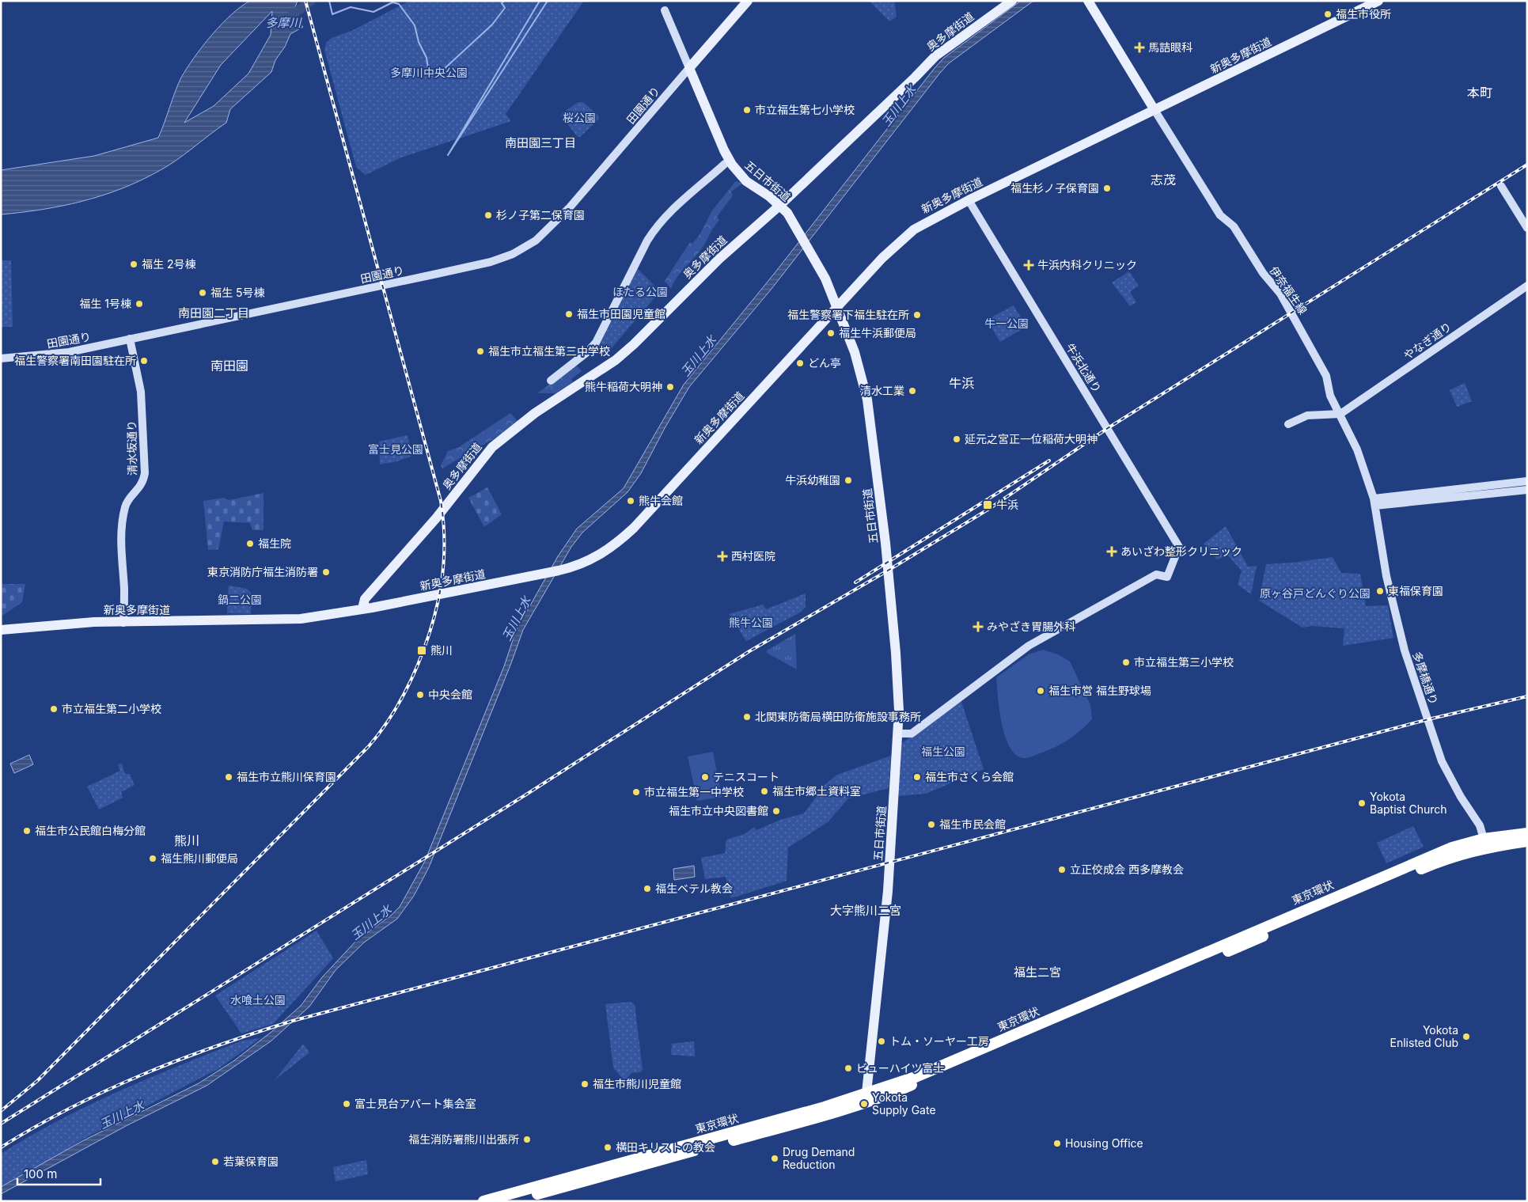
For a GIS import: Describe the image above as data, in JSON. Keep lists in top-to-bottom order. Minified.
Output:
{"streets":{"highway":["東京環状"],"main road":["奥多摩街道","新奥多摩街道","五日市街道"],"street":["田園通り","伊奈福生線","やなぎ通り","牛浜北通り","清水坂通り","多摩橋通り"]},"crossings":[["奥多摩街道","新奥多摩街道"],["奥多摩街道","五日市街道"],["新奥多摩街道","五日市街道"],["新奥多摩街道","伊奈福生線"],["新奥多摩街道","牛浜北通り"],["新奥多摩街道","清水坂通り"],["田園通り","五日市街道"],["田園通り","清水坂通り"],["五日市街道","牛浜北通り"],["五日市街道","東京環状"],["伊奈福生線","やなぎ通り"],["伊奈福生線","多摩橋通り"],["多摩橋通り","東京環状"]],"districts":["本町","南田園三丁目","志茂","南田園二丁目","南田園","牛浜","熊川","大字熊川二宮","福生二宮"],"water":["多摩川","玉川上水"],"parks":["多摩川中央公園","桜公園","ほたる公園","牛一公園","富士見公園","原ヶ谷戸どんぐり公園","鍋二公園","熊牛公園","福生公園","水喰土公園"],"places":{"other":["福生市役所","市立福生第七小学校","福生杉ノ子保育園","杉ノ子第二保育園","福生 2号棟","福生 5号棟","福生 1号棟","福生市田園児童館","福生警察署下福生駐在所","福生牛浜郵便局","福生市立福生第三中学校","福生警察署南田園駐在所","どん亭","熊牛稲荷大明神","清水工業","延元之宮正一位稲荷大明神","牛浜幼稚園","熊牛会館","福生院","東京消防庁福生消防署","東福保育園","市立福生第三小学校","福生市営 福生野球場","中央会館","市立福生第二小学校","北関東防衛局横田防衛施設事務所","福生市立熊川保育園","テニスコート","福生市さくら会館","福生市郷土資料室","市立福生第一中学校","Yokota Baptist Church","福生市立中央図書館","福生市民会館","福生市公民館白梅分館","福生熊川郵便局","立正佼成会 西多摩教会","福生ベテル教会","Yokota Enlisted Club","トム・ソーヤー工房","ビューハイツ富士","福生市熊川児童館","富士見台アパート集会室","Yokota Supply Gate","福生消防署熊川出張所","Housing Office","横田キリストの教会","Drug Demand Reduction","若葉保育園"],"health":["馬詰眼科","牛浜内科クリニック","あいざわ整形クリニック","西村医院","みやざき胃腸外科"],"transit":["牛浜","熊川"]},"scale_bar":"100 m"}
